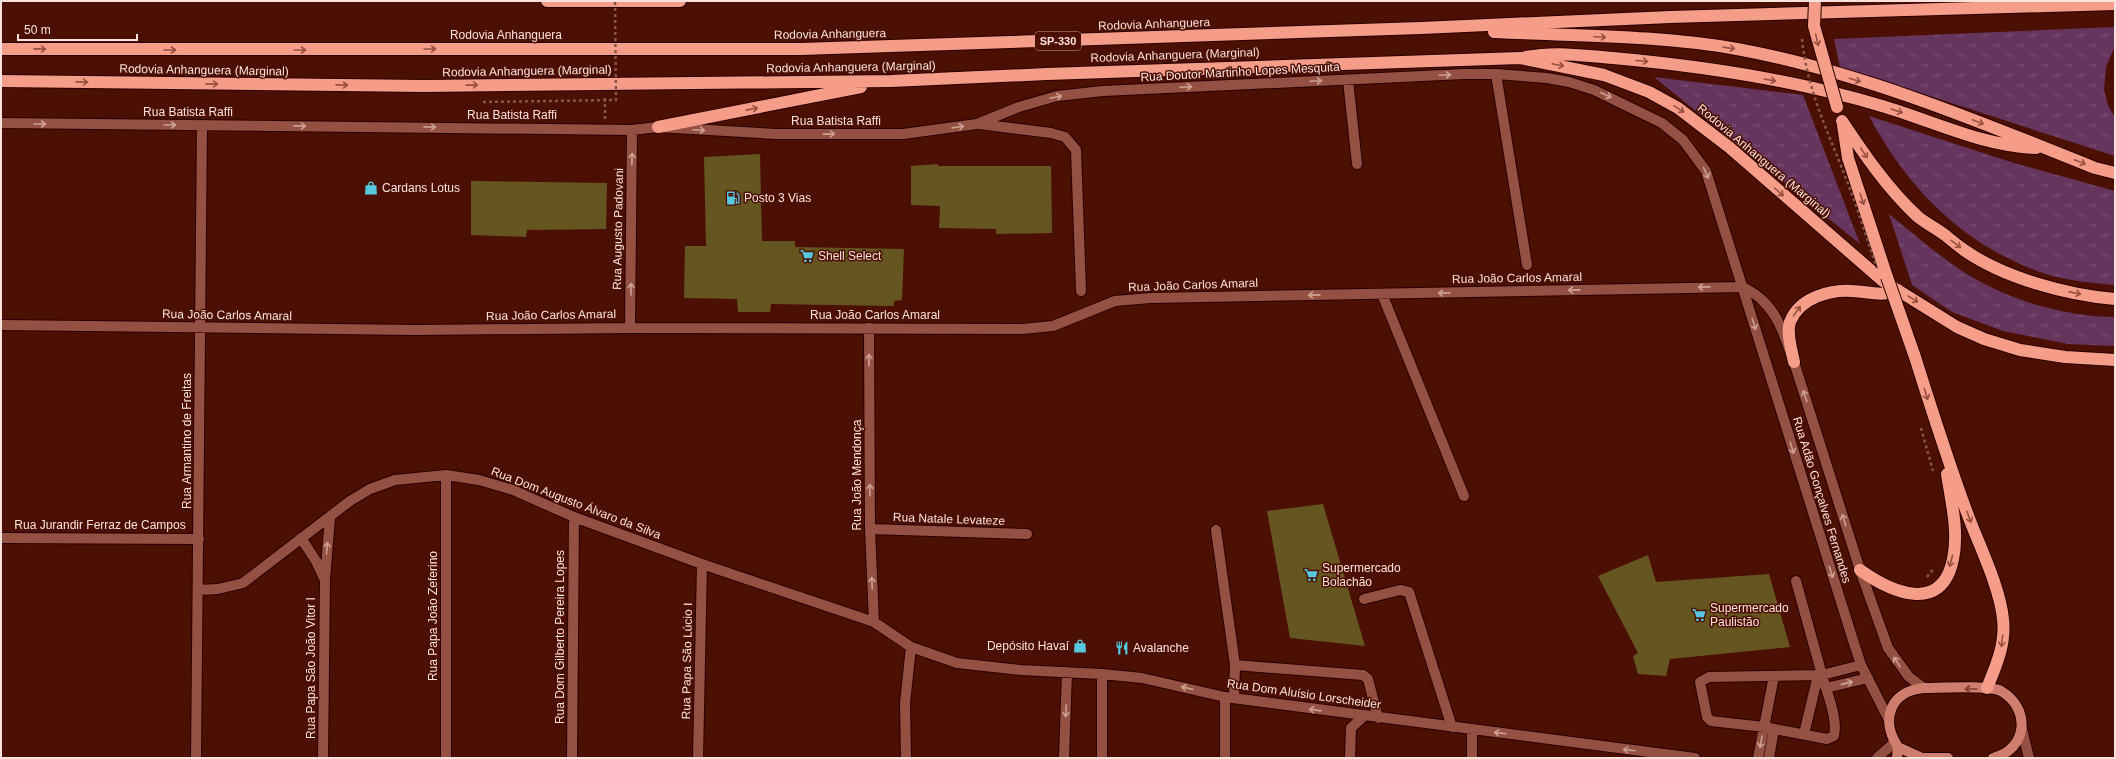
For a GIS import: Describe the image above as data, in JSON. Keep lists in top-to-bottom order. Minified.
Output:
{"streets":{"highway":["Rodovia Anhanguera","SP-330","Rodovia Anhanguera (Marginal)"],"street":["Rua Doutor Martinho Lopes Mesquita","Rua Batista Raffi","Rua Augusto Padovani","Rua João Carlos Amaral","Rua Armantino de Freitas","Rua João Mendonça","Rua Adão Gonçalves Fernandes","Rua Dom Augusto Álvaro da Silva","Rua Natale Levateze","Rua Jurandir Ferraz de Campos","Rua Papa João Zeferino","Rua Dom Gilberto Pereira Lopes","Rua Papa São Lúcio I","Rua Papa São João Vitor I","Rua Dom Aluísio Lorscheider"]},"crossings":[["Rua Doutor Martinho Lopes Mesquita","Rua Batista Raffi"],["Rua Doutor Martinho Lopes Mesquita","Rua Adão Gonçalves Fernandes"],["Rua Batista Raffi","Rua Augusto Padovani"],["Rua Batista Raffi","Rua Armantino de Freitas"],["Rua Augusto Padovani","Rua João Carlos Amaral"],["Rua João Carlos Amaral","Rua Armantino de Freitas"],["Rua João Carlos Amaral","Rua João Mendonça"],["Rua João Carlos Amaral","Rua Adão Gonçalves Fernandes"],["Rua Armantino de Freitas","Rua Dom Augusto Álvaro da Silva"],["Rua Armantino de Freitas","Rua Jurandir Ferraz de Campos"],["Rua João Mendonça","Rua Dom Augusto Álvaro da Silva"],["Rua João Mendonça","Rua Natale Levateze"],["Rua Dom Augusto Álvaro da Silva","Rua Papa João Zeferino"],["Rua Dom Augusto Álvaro da Silva","Rua Dom Gilberto Pereira Lopes"],["Rua Dom Augusto Álvaro da Silva","Rua Papa São Lúcio I"],["Rua Dom Augusto Álvaro da Silva","Rua Papa São João Vitor I"],["Rua Dom Augusto Álvaro da Silva","Rua Dom Aluísio Lorscheider"]],"one_way":["Rodovia Anhanguera","Rua Doutor Martinho Lopes Mesquita","Rua Batista Raffi","Rua Augusto Padovani","Rua João Carlos Amaral","Rua João Mendonça","Rua Dom Aluísio Lorscheider"],"places":{"shop":["Cardans Lotus","Depósito Havaí"],"fuel station":["Posto 3 Vias"],"supermarket":["Shell Select","Supermercado Bolachão","Supermercado Paulistão"],"restaurant":["Avalanche"]},"scale_bar":"50 m"}
